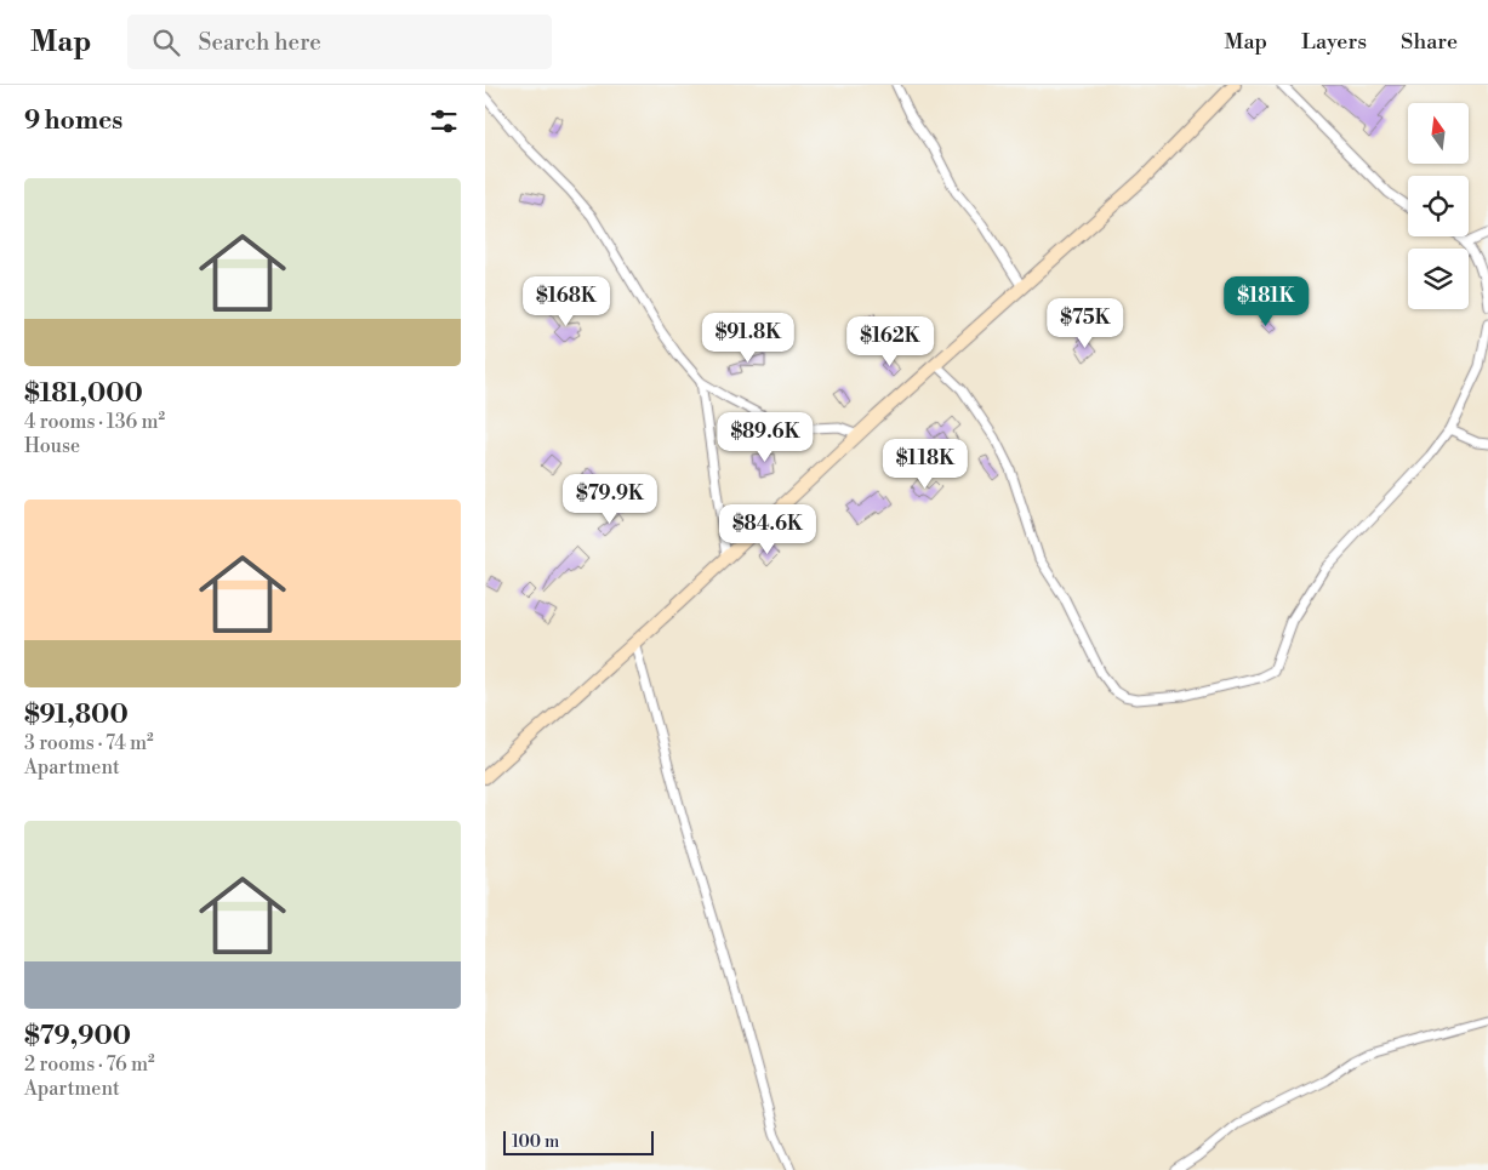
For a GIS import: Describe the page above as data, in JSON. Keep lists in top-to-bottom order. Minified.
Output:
{"scale_bar":"100 m","north":"top","page":{"header":"Map","search":"Search here","nav":["Map","Layers","Share"],"heading":"9 homes","list":[{"name":"$181,000","note":"4 rooms · 136 m² · House"},{"name":"$91,800","note":"3 rooms · 74 m² · Apartment"},{"name":"$79,900","note":"2 rooms · 76 m² · Apartment"}],"price":["$168K","$181K","$75K","$91.8K","$162K","$89.6K","$118K","$79.9K","$84.6K"],"scale":"100 m"}}
